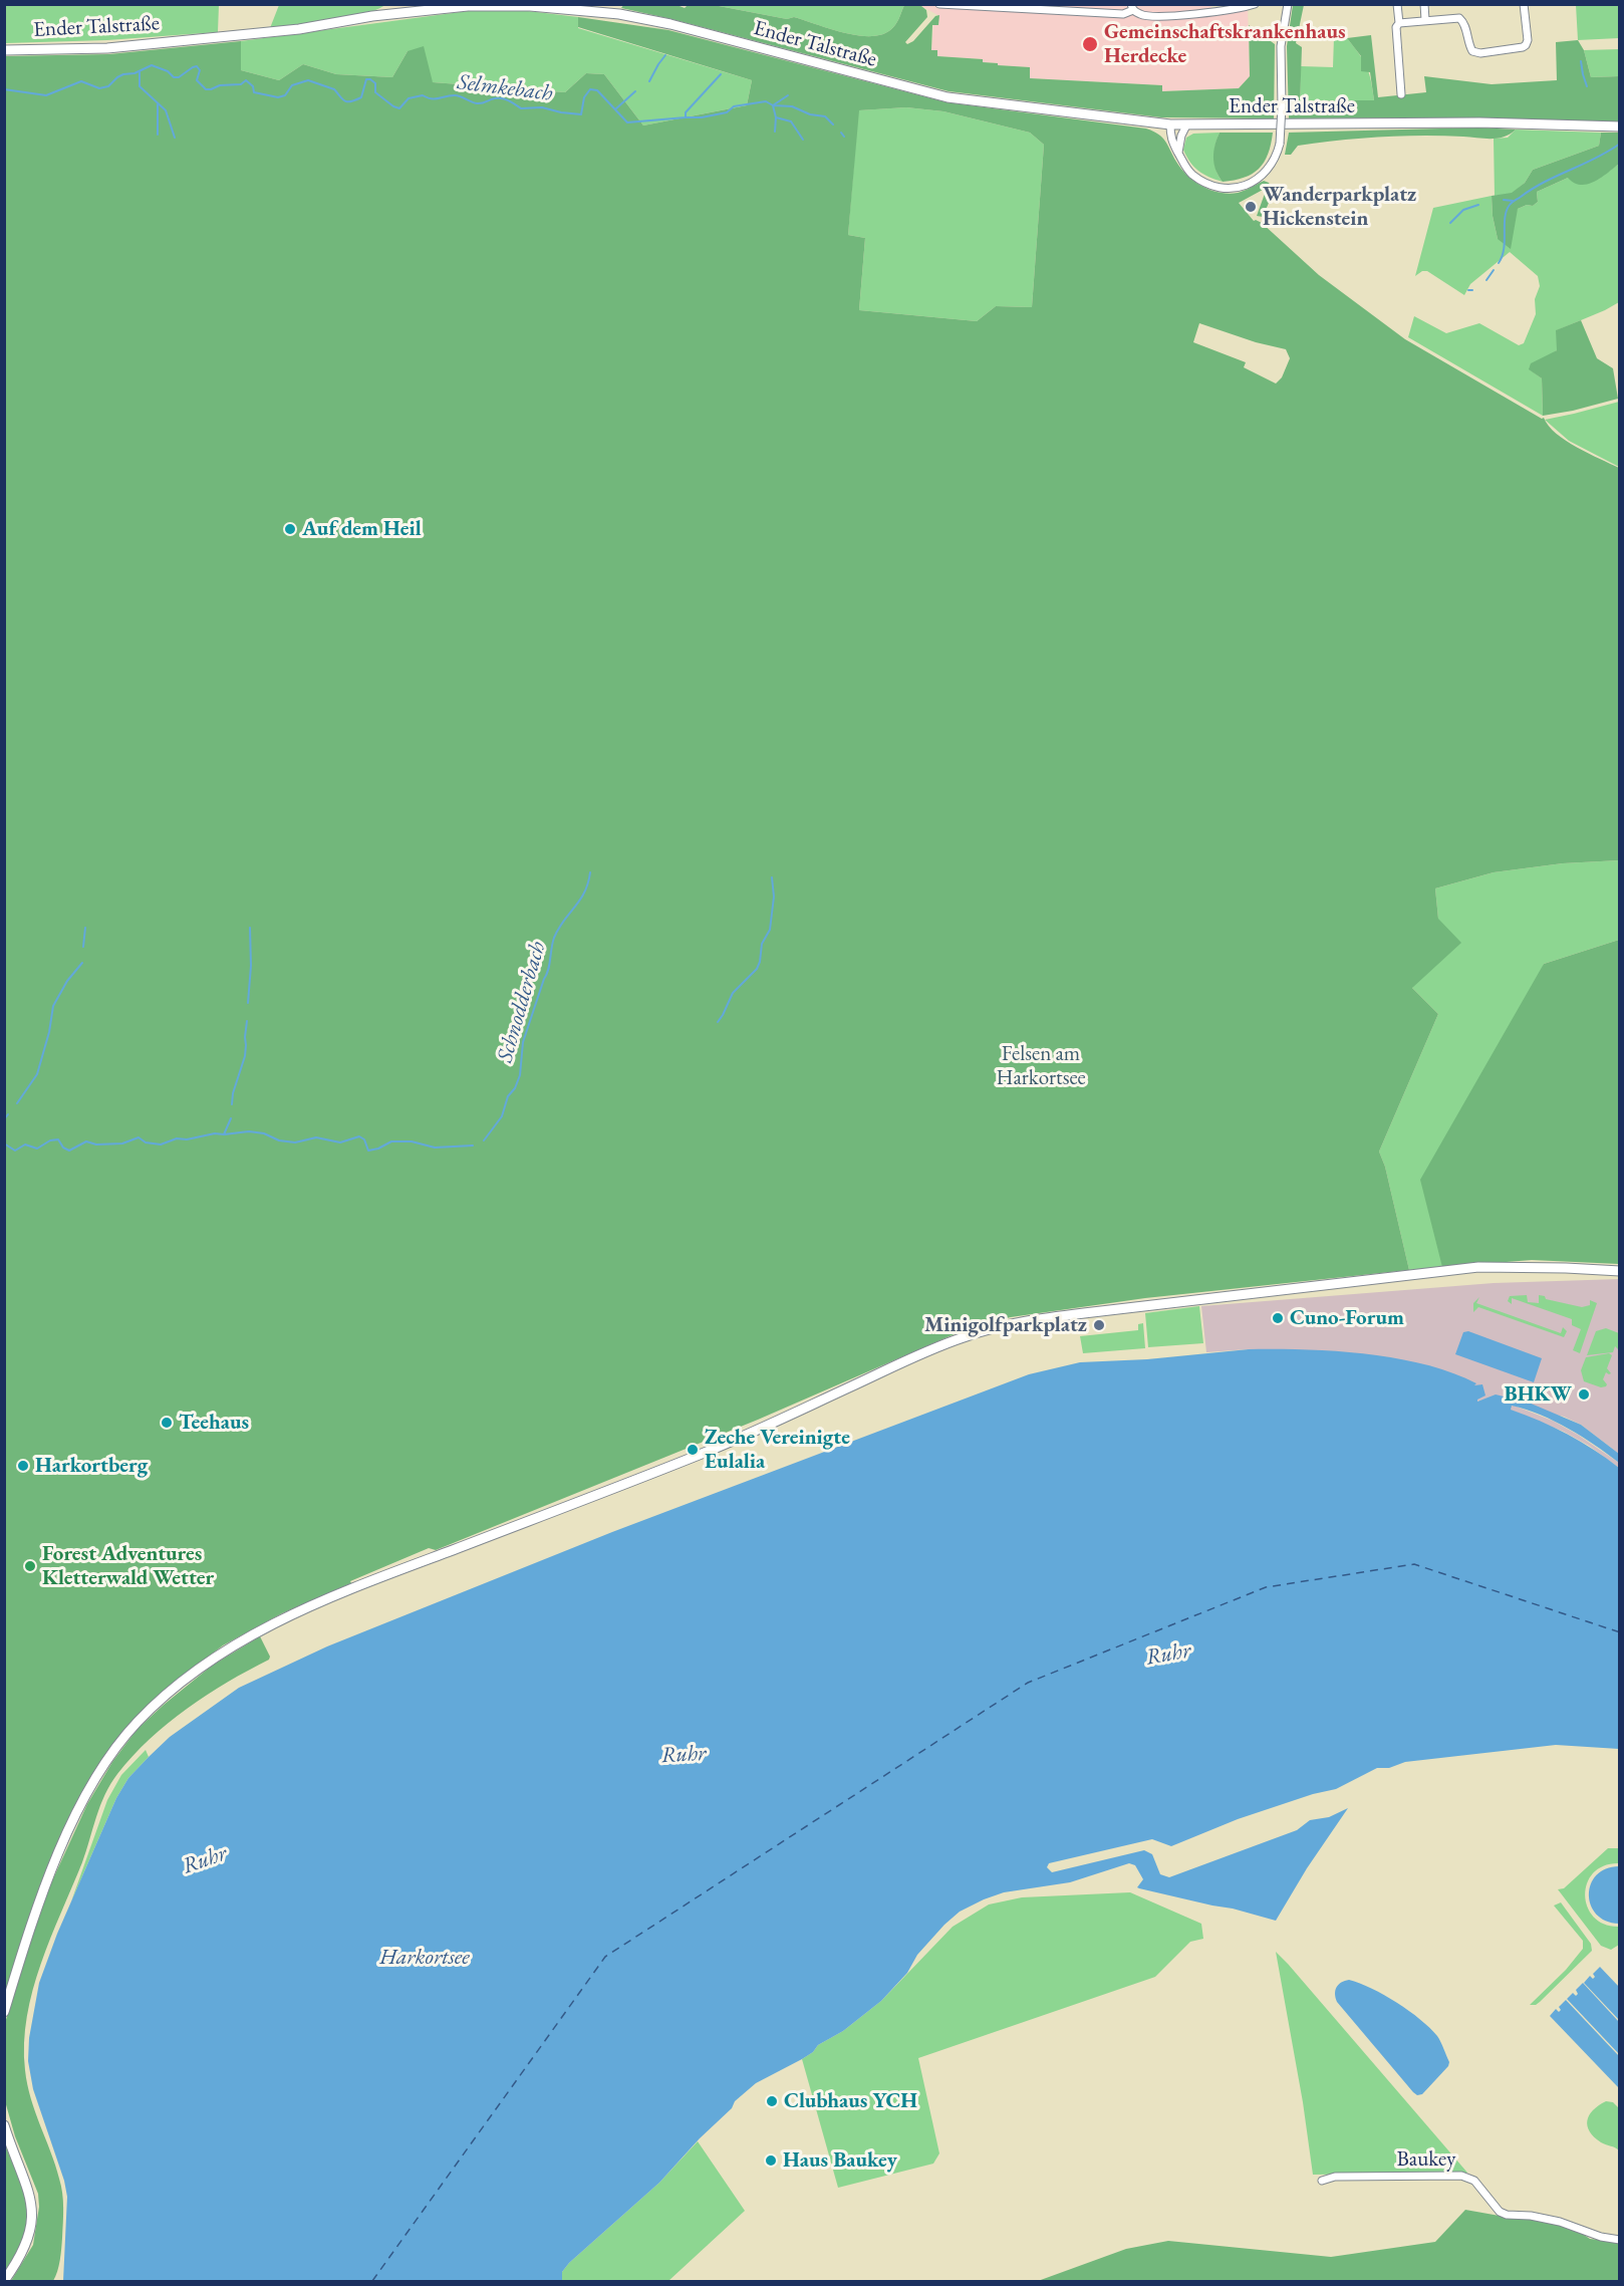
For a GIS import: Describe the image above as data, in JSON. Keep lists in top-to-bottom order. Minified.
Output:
{"streets":{"main road":["Ender Talstraße"],"street":["Baukey"]},"water":["Selmkebach","Schnodderbach","Ruhr","Harkortsee"],"parks":["Felsen am Harkortsee"],"places":["Gemeinschaftskrankenhaus Herdecke","Wanderparkplatz Hickenstein","Auf dem Heil","Cuno-Forum","Minigolfparkplatz","BHKW","Teehaus","Zeche Vereinigte Eulalia","Harkortberg","Forest Adventures Kletterwald Wetter","Clubhaus YCH","Haus Baukey"]}
